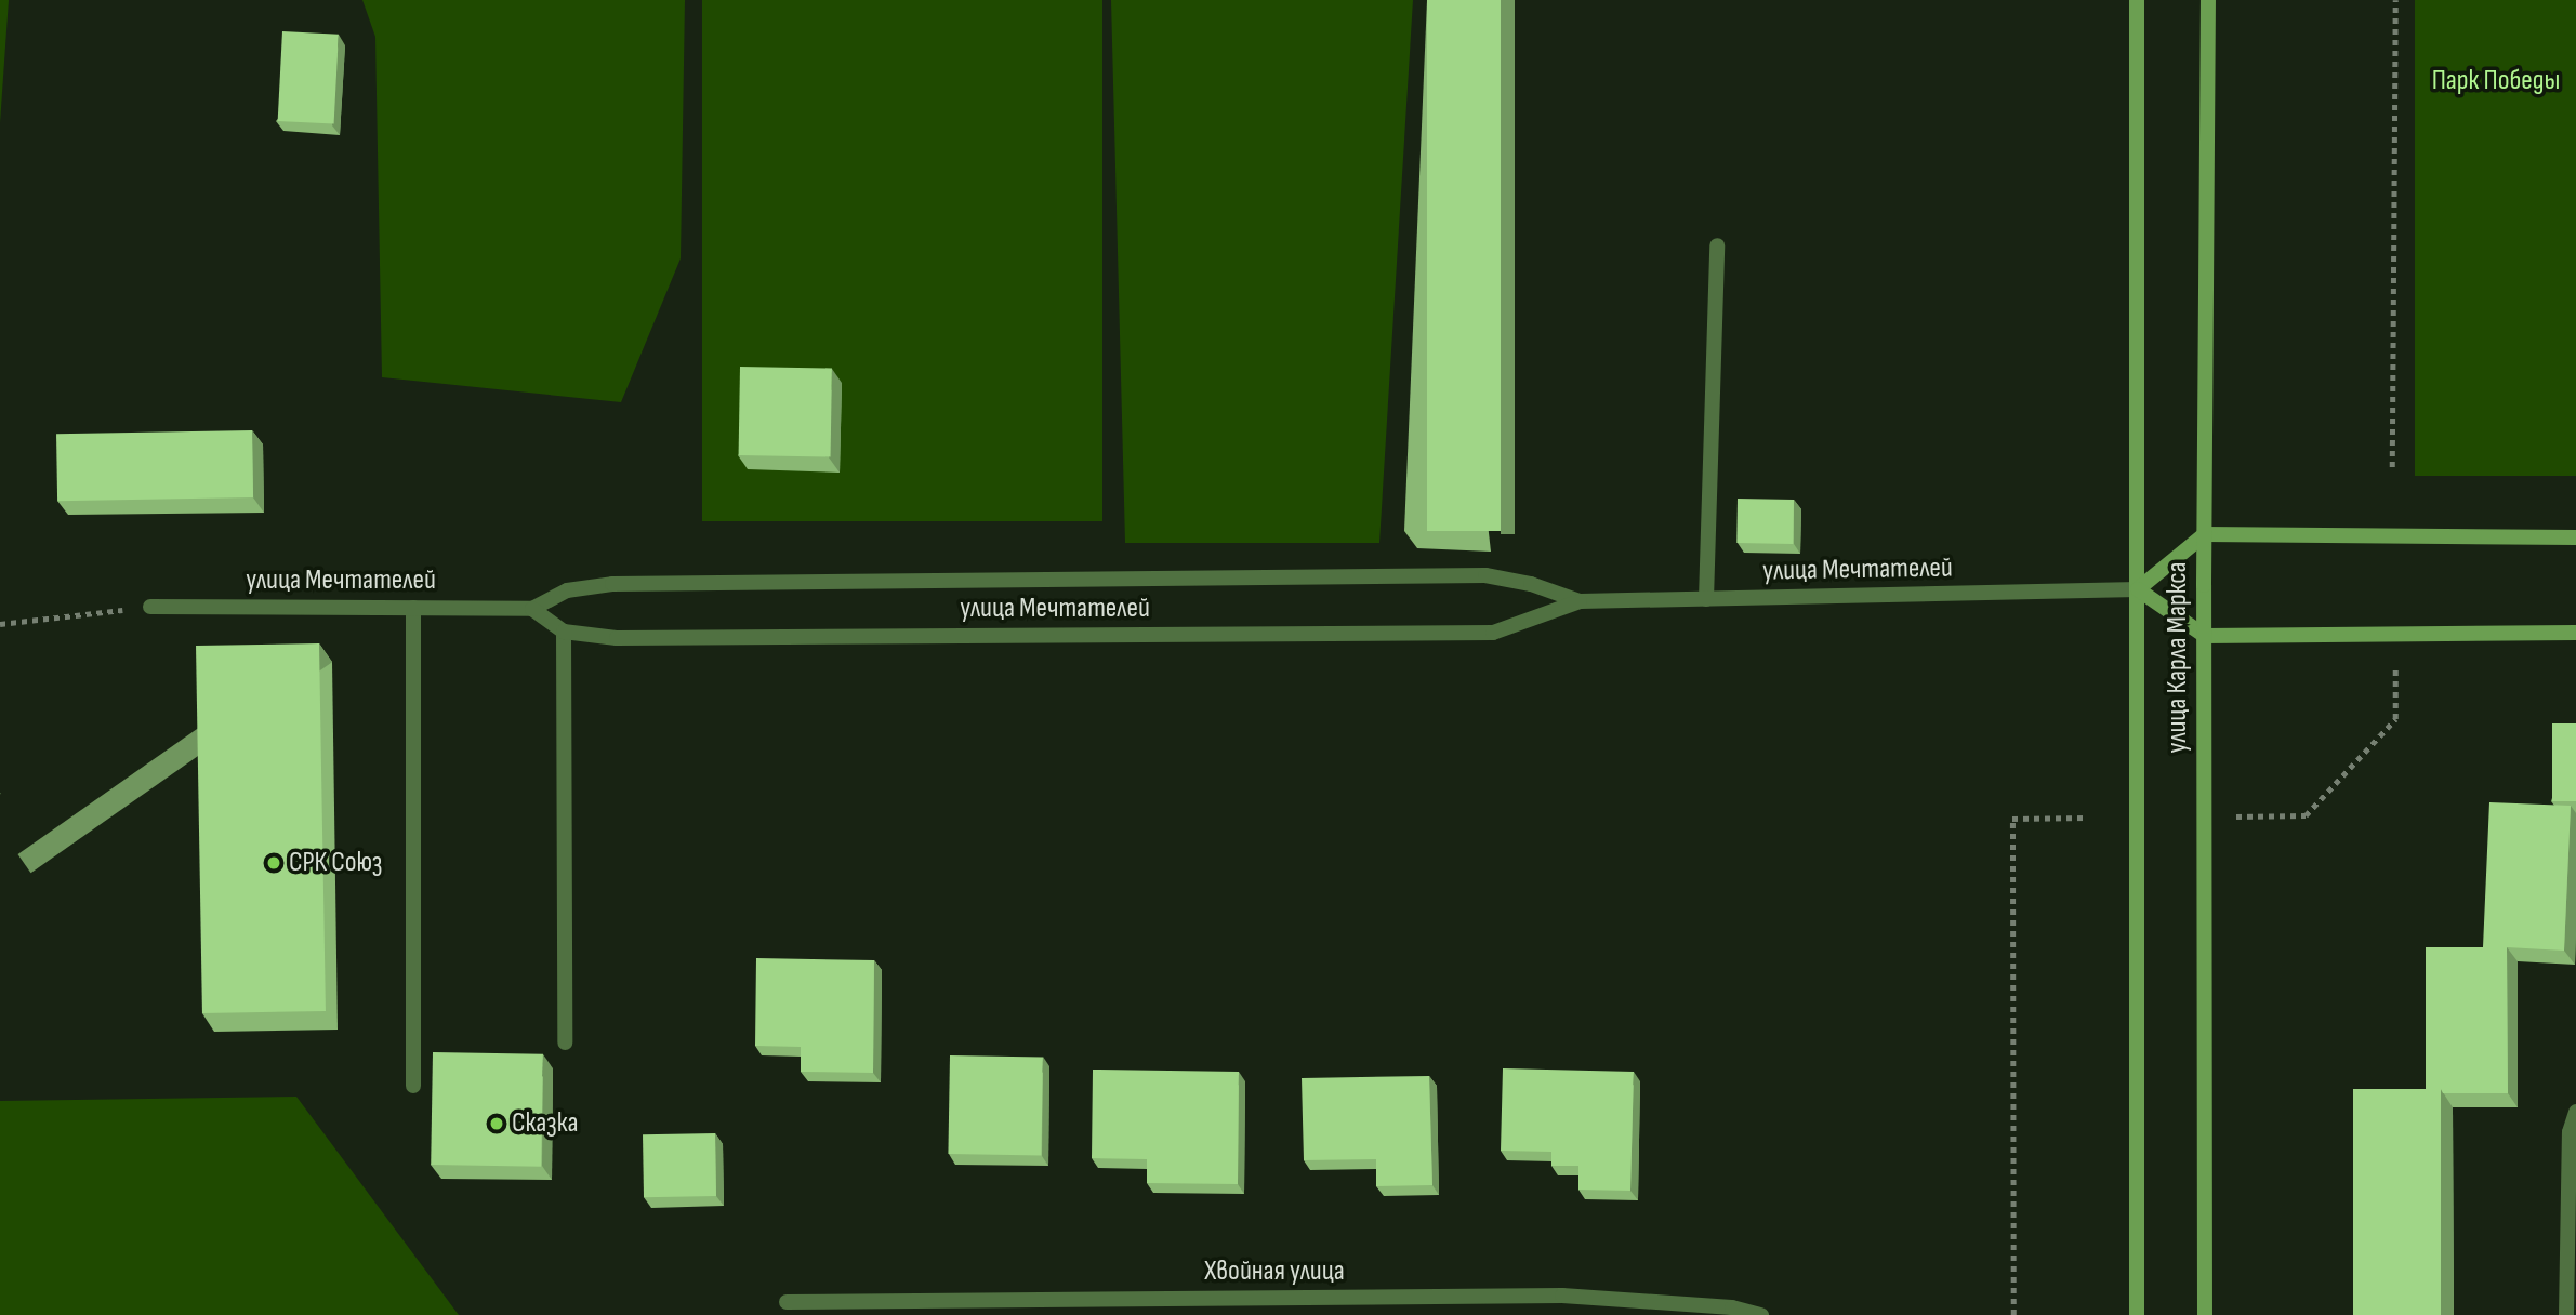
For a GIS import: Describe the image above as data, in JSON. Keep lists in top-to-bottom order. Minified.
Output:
{"streets":{"main road":["улица Карла Маркса"],"street":["улица Мечтателей","Хвойная улица"]},"crossings":[["улица Мечтателей","улица Карла Маркса"]],"parks":["Парк Победы"],"places":["СРК Союз","Сказка"]}
